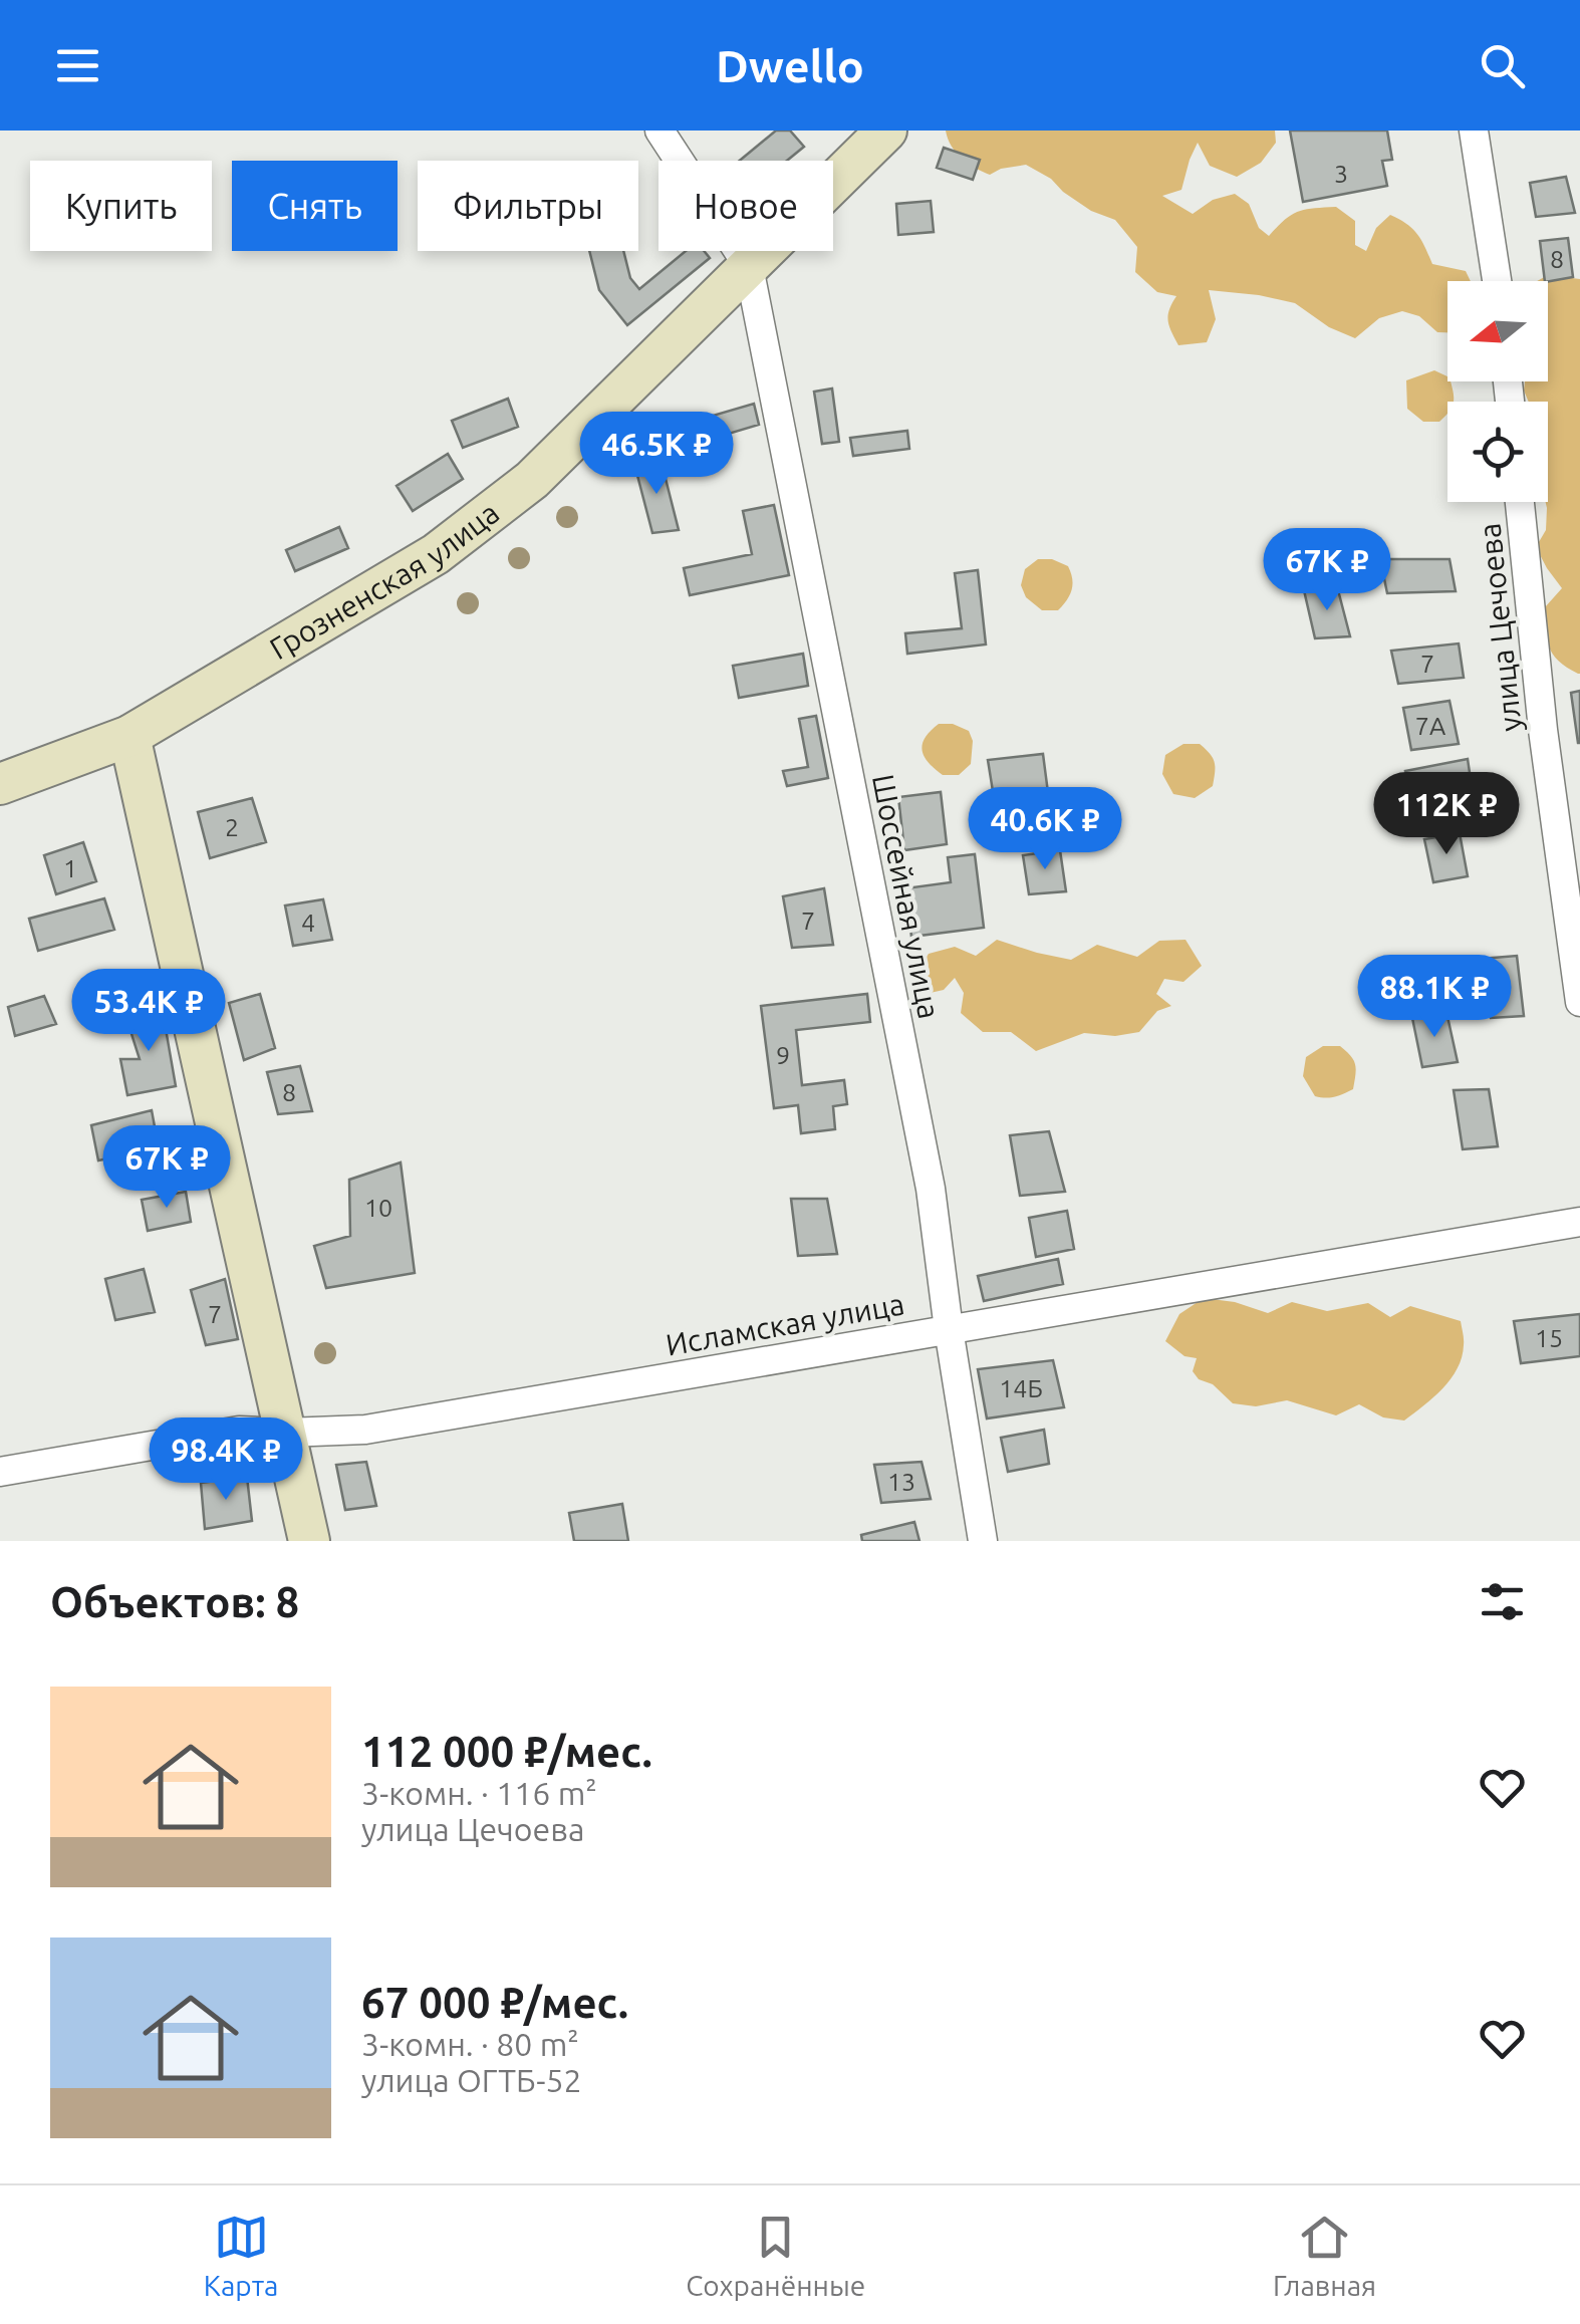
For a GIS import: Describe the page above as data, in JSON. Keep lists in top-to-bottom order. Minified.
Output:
{"streets":{"street":["Грозненская улица","улица Цечоева","Шоссейная улица","Исламская улица"]},"crossings":[["Грозненская улица","Шоссейная улица"],["Шоссейная улица","Исламская улица"]],"house_numbers":["3","8","7","7А","2","1","7","4","9","8","10","7","15","14Б","13"],"north":"left","page":{"header":"Dwello","chip":["Купить","Снять","Фильтры","Новое"],"price":["46.5K ₽","67K ₽","112K ₽","40.6K ₽","88.1K ₽","53.4K ₽","67K ₽","98.4K ₽"],"heading":"Объектов: 8","list":[{"name":"112 000 ₽/мес.","note":"3-комн. · 116 m² · улица Цечоева"},{"name":"67 000 ₽/мес.","note":"3-комн. · 80 m² · улица ОГТБ-52"}],"tabs":["Карта","Сохранённые","Главная"]}}
